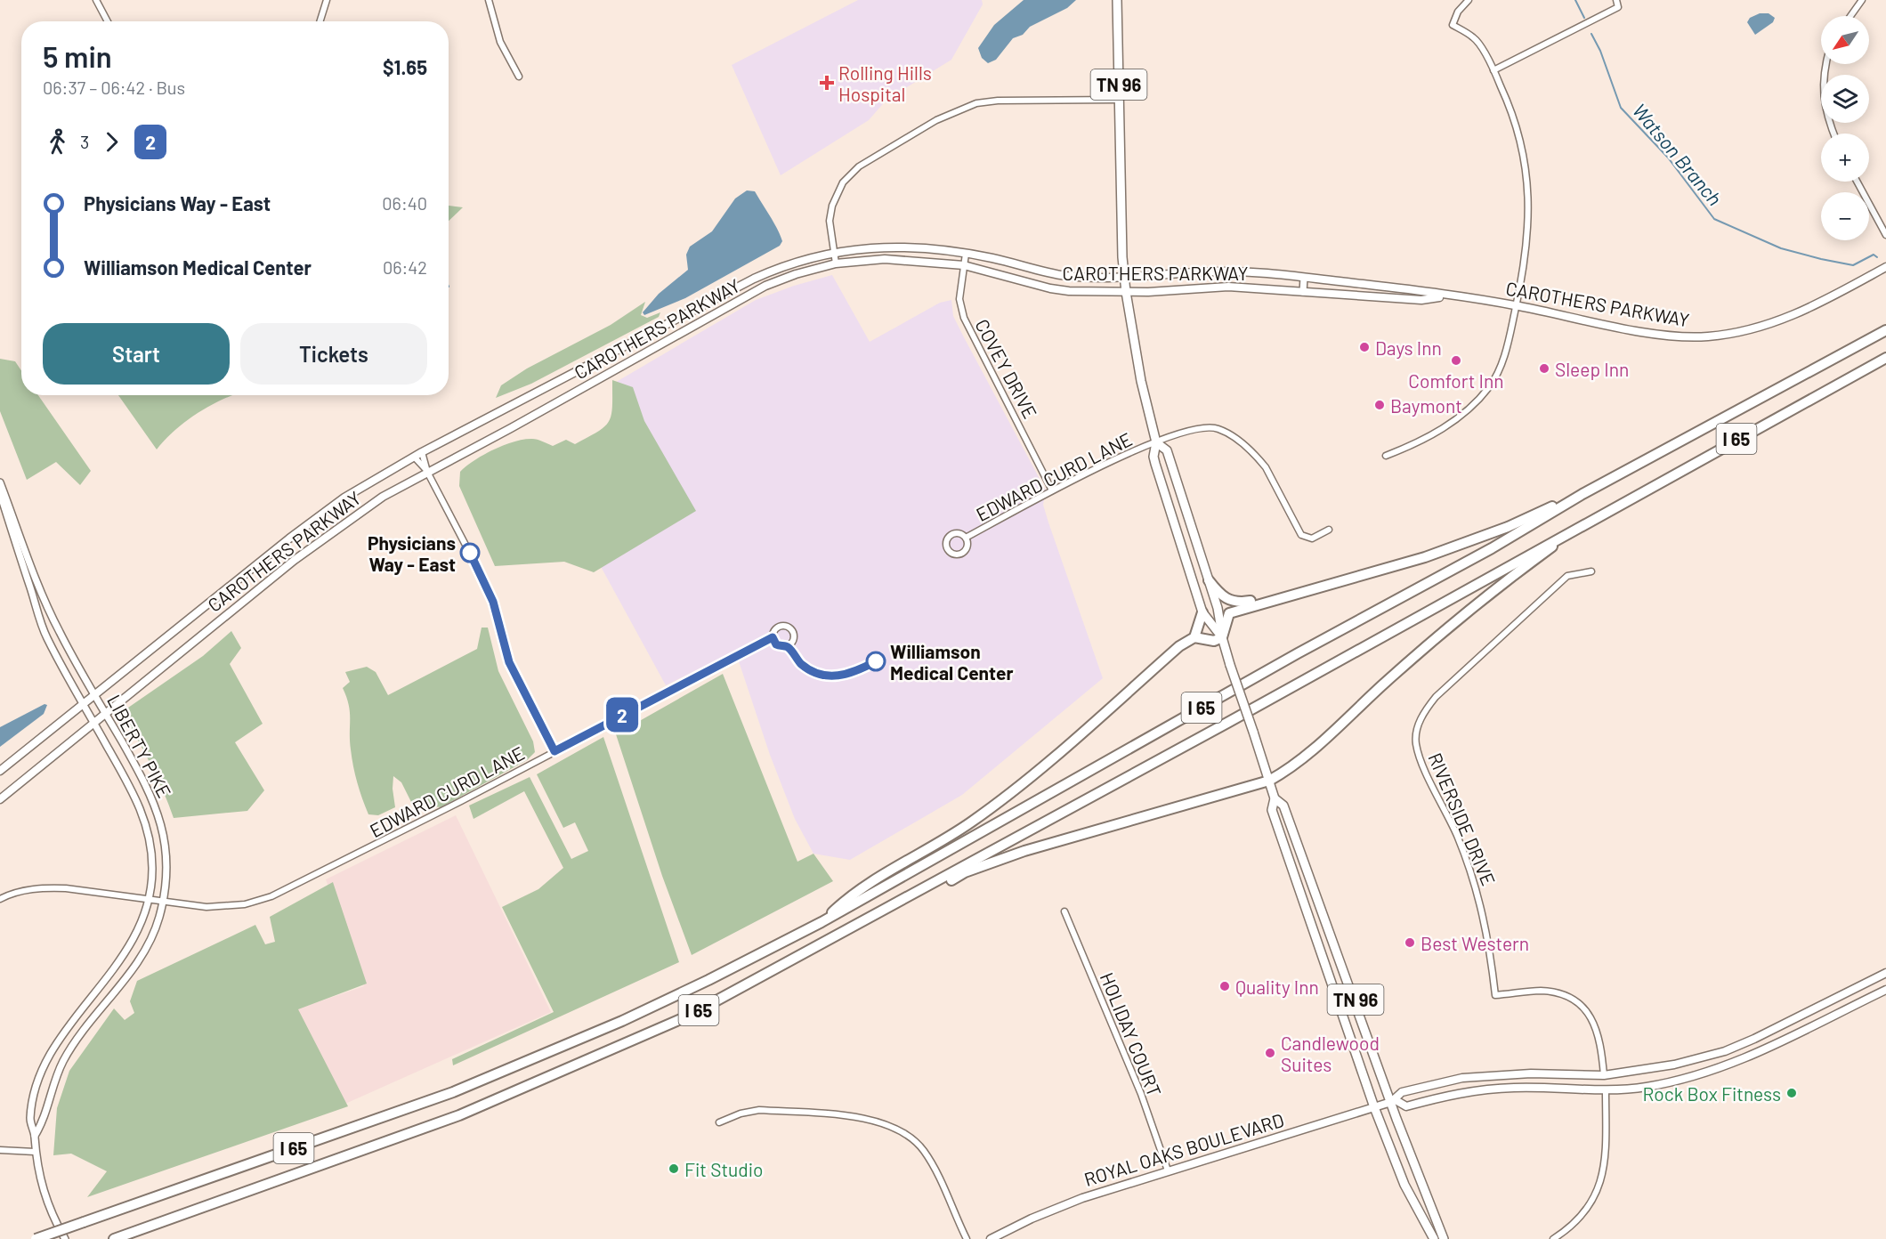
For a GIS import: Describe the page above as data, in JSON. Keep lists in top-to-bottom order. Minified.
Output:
{"streets":{"highway":["I 65"],"main road":["TN 96","CAROTHERS PARKWAY","ROYAL OAKS BOULEVARD"],"street":["COVEY DRIVE","EDWARD CURD LANE","LIBERTY PIKE","RIVERSIDE DRIVE","HOLIDAY COURT"]},"crossings":[["TN 96","CAROTHERS PARKWAY"],["TN 96","EDWARD CURD LANE"],["TN 96","ROYAL OAKS BOULEVARD"],["CAROTHERS PARKWAY","COVEY DRIVE"],["CAROTHERS PARKWAY","LIBERTY PIKE"],["COVEY DRIVE","EDWARD CURD LANE"],["EDWARD CURD LANE","LIBERTY PIKE"],["HOLIDAY COURT","ROYAL OAKS BOULEVARD"]],"water":["Watson Branch"],"places":{"health":["Rolling Hills Hospital"],"other":["Days Inn","Comfort Inn","Sleep Inn","Baymont","Physicians Way - East","Williamson Medical Center","Best Western","Quality Inn","Candlewood Suites","Rock Box Fitness","Fit Studio"]},"lines":["bus line 2"],"north":"bottom left","page":{"on_map":"2","map_buttons":["+","−"],"heading":["5 min","06:37 – 06:42 · Bus","$1.65"],"legs":["3","2"],"list":[{"name":"Physicians Way - East","value":"06:40"},{"name":"Williamson Medical Center","value":"06:42"}],"buttons":["Start","Tickets"]}}
